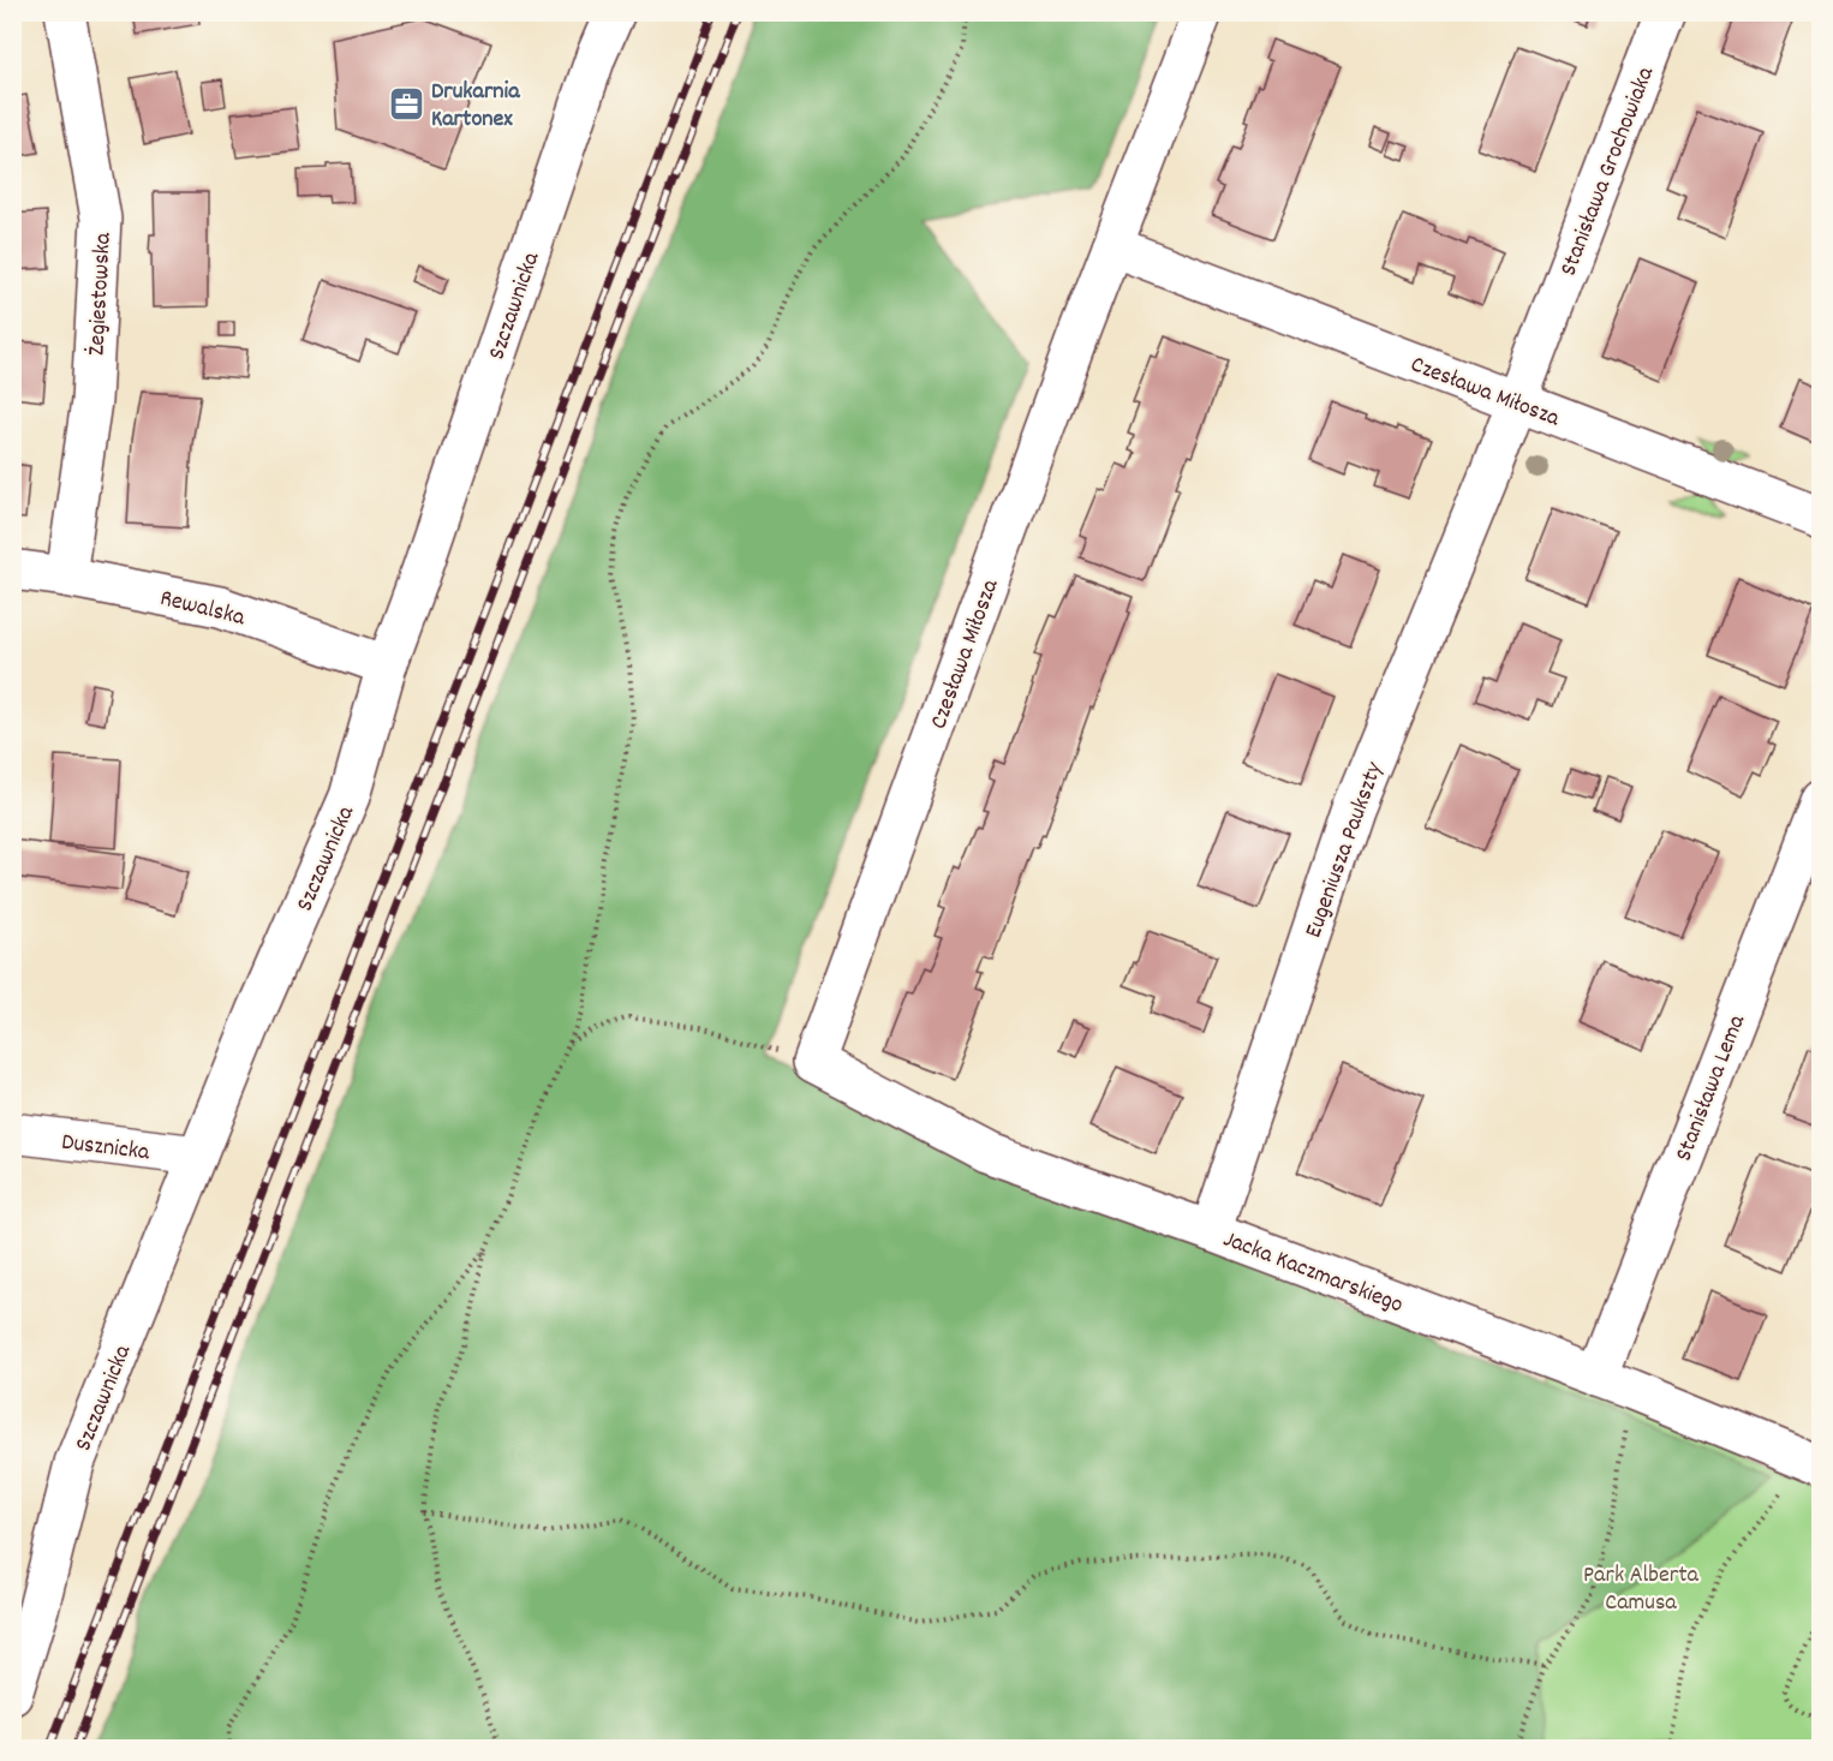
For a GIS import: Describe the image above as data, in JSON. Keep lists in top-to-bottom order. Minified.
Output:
{"streets":{"street":["Stanisława Grochowiaka","Żegiestowska","Szczawnicka","Czesława Miłosza","Rewalska","Eugeniusza Paukszty","Stanisława Lema","Dusznicka","Jacka Kaczmarskiego"]},"crossings":[["Stanisława Grochowiaka","Czesława Miłosza"],["Stanisława Grochowiaka","Eugeniusza Paukszty"],["Żegiestowska","Rewalska"],["Szczawnicka","Rewalska"],["Szczawnicka","Dusznicka"],["Czesława Miłosza","Eugeniusza Paukszty"],["Czesława Miłosza","Jacka Kaczmarskiego"],["Eugeniusza Paukszty","Jacka Kaczmarskiego"],["Stanisława Lema","Jacka Kaczmarskiego"]],"parks":["Park Alberta Camusa"],"places":{"office":["Drukarnia Kartonex"]}}
